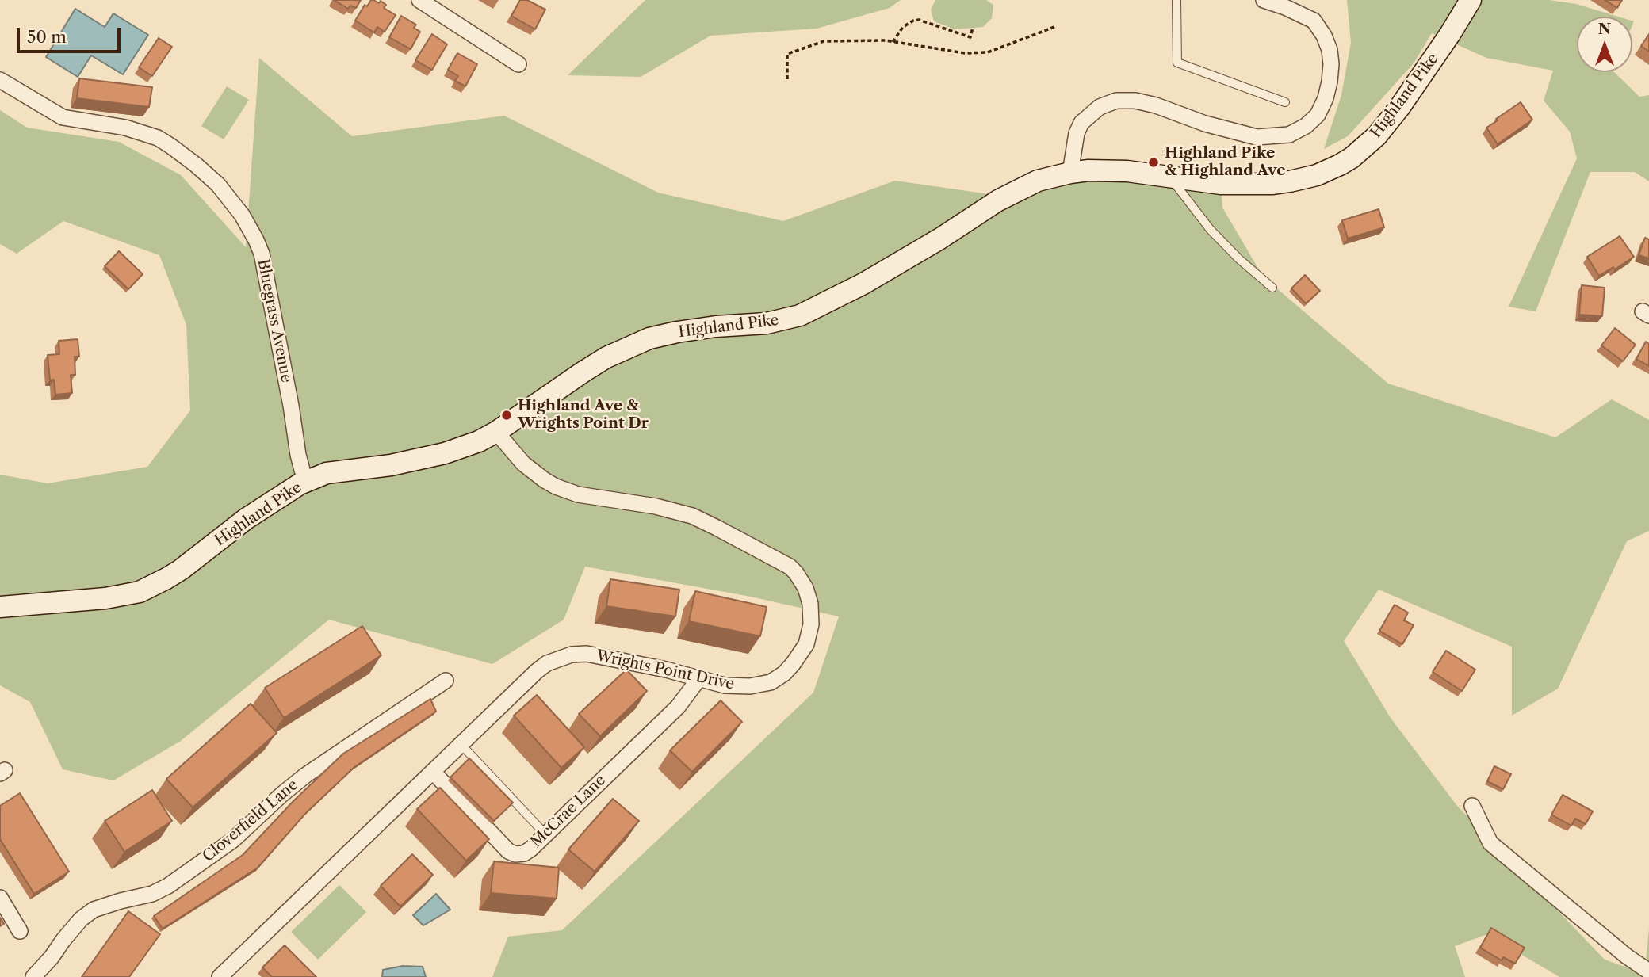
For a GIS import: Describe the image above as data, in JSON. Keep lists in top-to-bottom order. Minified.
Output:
{"streets":{"street":["Highland Pike","Bluegrass Avenue","Wrights Point Drive","McCrae Lane","Cloverfield Lane"]},"crossings":[["Highland Pike","Bluegrass Avenue"],["Highland Pike","Wrights Point Drive"],["Wrights Point Drive","McCrae Lane"]],"places":["Highland Pike & Highland Ave","Highland Ave & Wrights Point Dr"],"scale_bar":"50 m","north":"top"}
